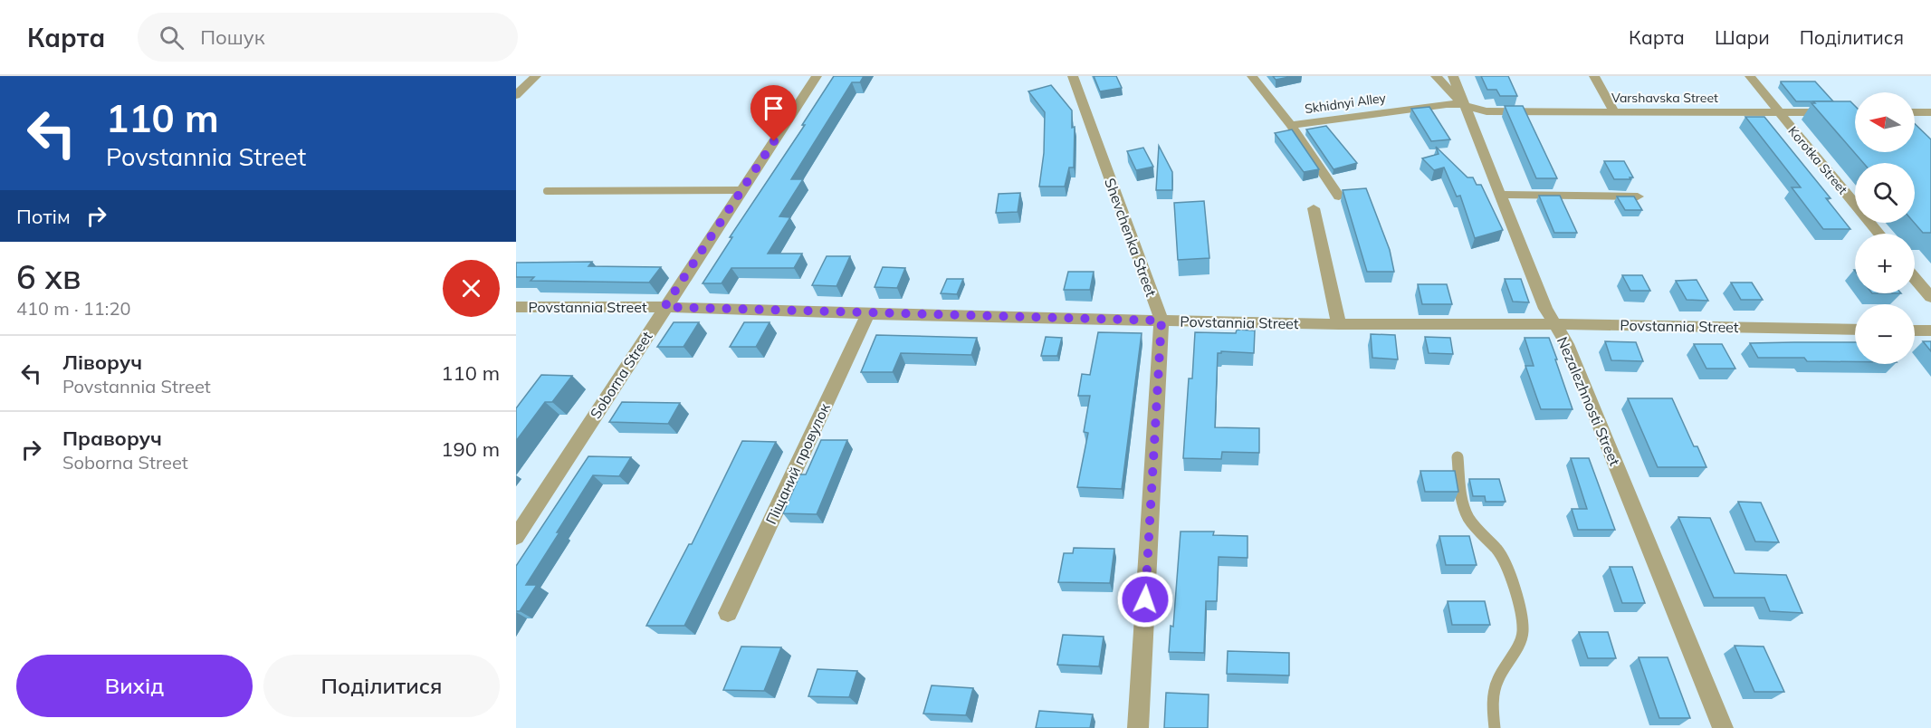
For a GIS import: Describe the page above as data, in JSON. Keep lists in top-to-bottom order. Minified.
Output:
{"streets":{"street":["Varshavska Street","Skhidnyi Alley","Korotka Street","Shevchenka Street","Povstannia Street","Soborna Street","Nezalezhnosti Street","Піщаний провулок"]},"crossings":[["Varshavska Street","Skhidnyi Alley"],["Varshavska Street","Korotka Street"],["Varshavska Street","Nezalezhnosti Street"],["Skhidnyi Alley","Nezalezhnosti Street"],["Shevchenka Street","Povstannia Street"],["Povstannia Street","Soborna Street"],["Povstannia Street","Nezalezhnosti Street"],["Povstannia Street","Піщаний провулок"]],"north":"left","page":{"header":"Карта","search":"Пошук","nav":["Карта","Шари","Поділитися"],"turn":["110 m","Povstannia Street"],"map_buttons":["+","−"],"then":"Потім","heading":["6 хв","410 m · 11:20"],"list":[{"name":"Ліворуч","note":"Povstannia Street","value":"110 m"},{"name":"Праворуч","note":"Soborna Street","value":"190 m"}],"buttons":["Вихід","Поділитися"]}}
